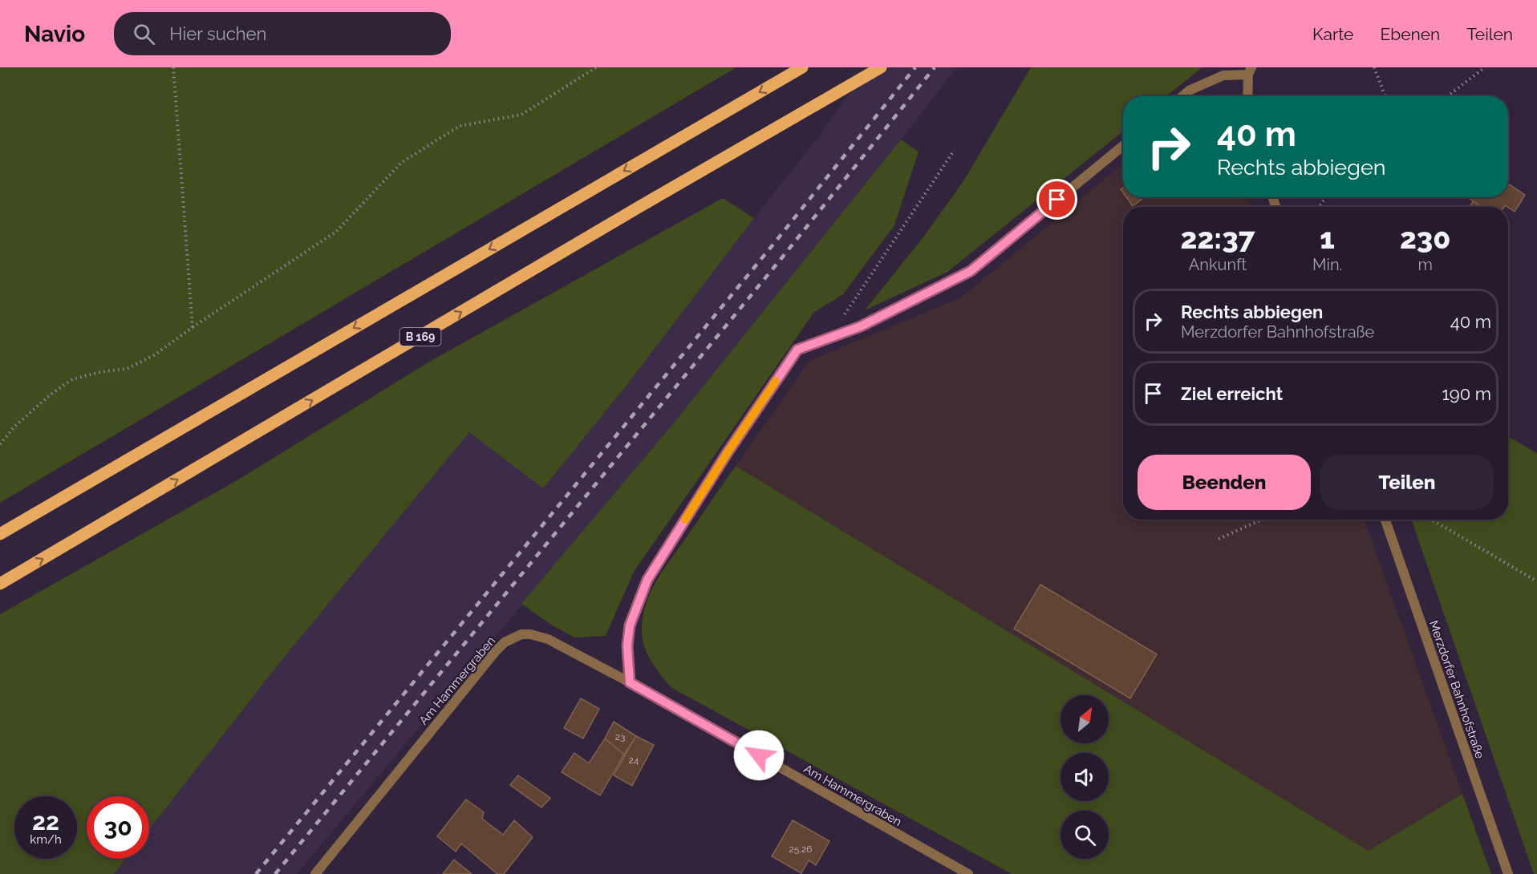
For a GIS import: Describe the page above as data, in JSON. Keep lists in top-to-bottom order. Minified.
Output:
{"streets":{"main road":["B 169"],"street":["Am Hammergraben","Merzdorfer Bahnhofstraße"]},"house_numbers":["23","24","25,26"],"north":"top right","page":{"header":"Navio","search":"Hier suchen","nav":["Karte","Ebenen","Teilen"],"turn":["40 m","Rechts abbiegen"],"eta":["22:37","Ankunft","1","Min.","230","m"],"list":[{"name":"Rechts abbiegen","note":"Merzdorfer Bahnhofstraße","value":"40 m"},{"name":"Ziel erreicht","value":"190 m"}],"buttons":["Beenden","Teilen"],"speed":"22 km/h","limit":"30"}}
